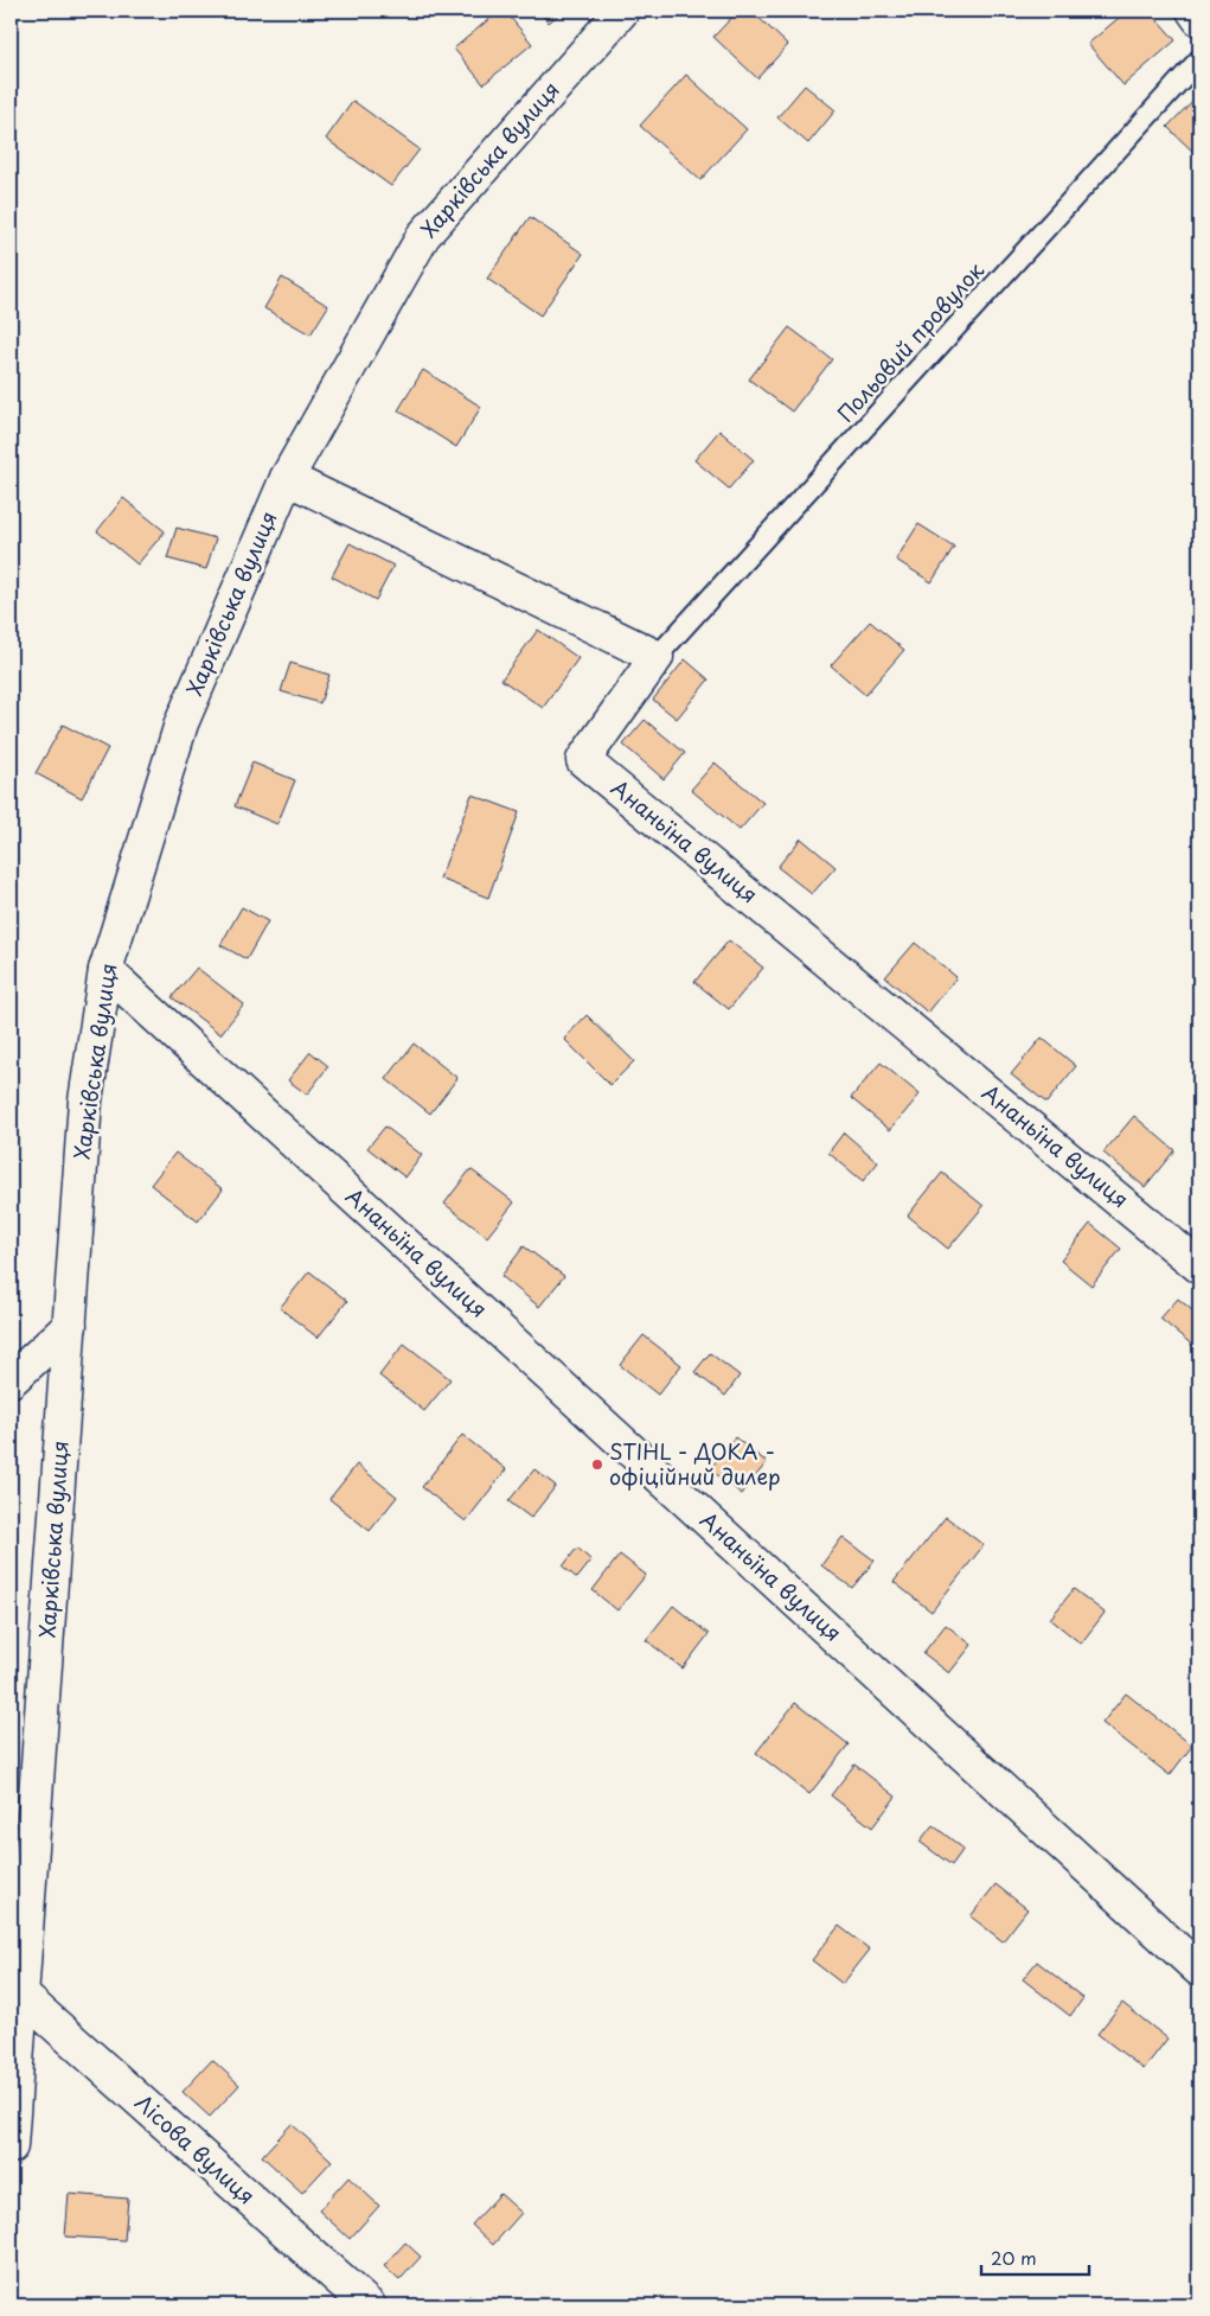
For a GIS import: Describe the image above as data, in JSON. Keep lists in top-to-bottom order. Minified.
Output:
{"streets":{"street":["Харківська вулиця","Ананьїна вулиця","Лісова вулиця"],"lane":["Польовий провулок"]},"crossings":[["Харківська вулиця","Ананьїна вулиця"],["Харківська вулиця","Лісова вулиця"],["Польовий провулок","Ананьїна вулиця"]],"places":["STIHL - ДОКА - офіційний дилер"],"scale_bar":"20 m"}
